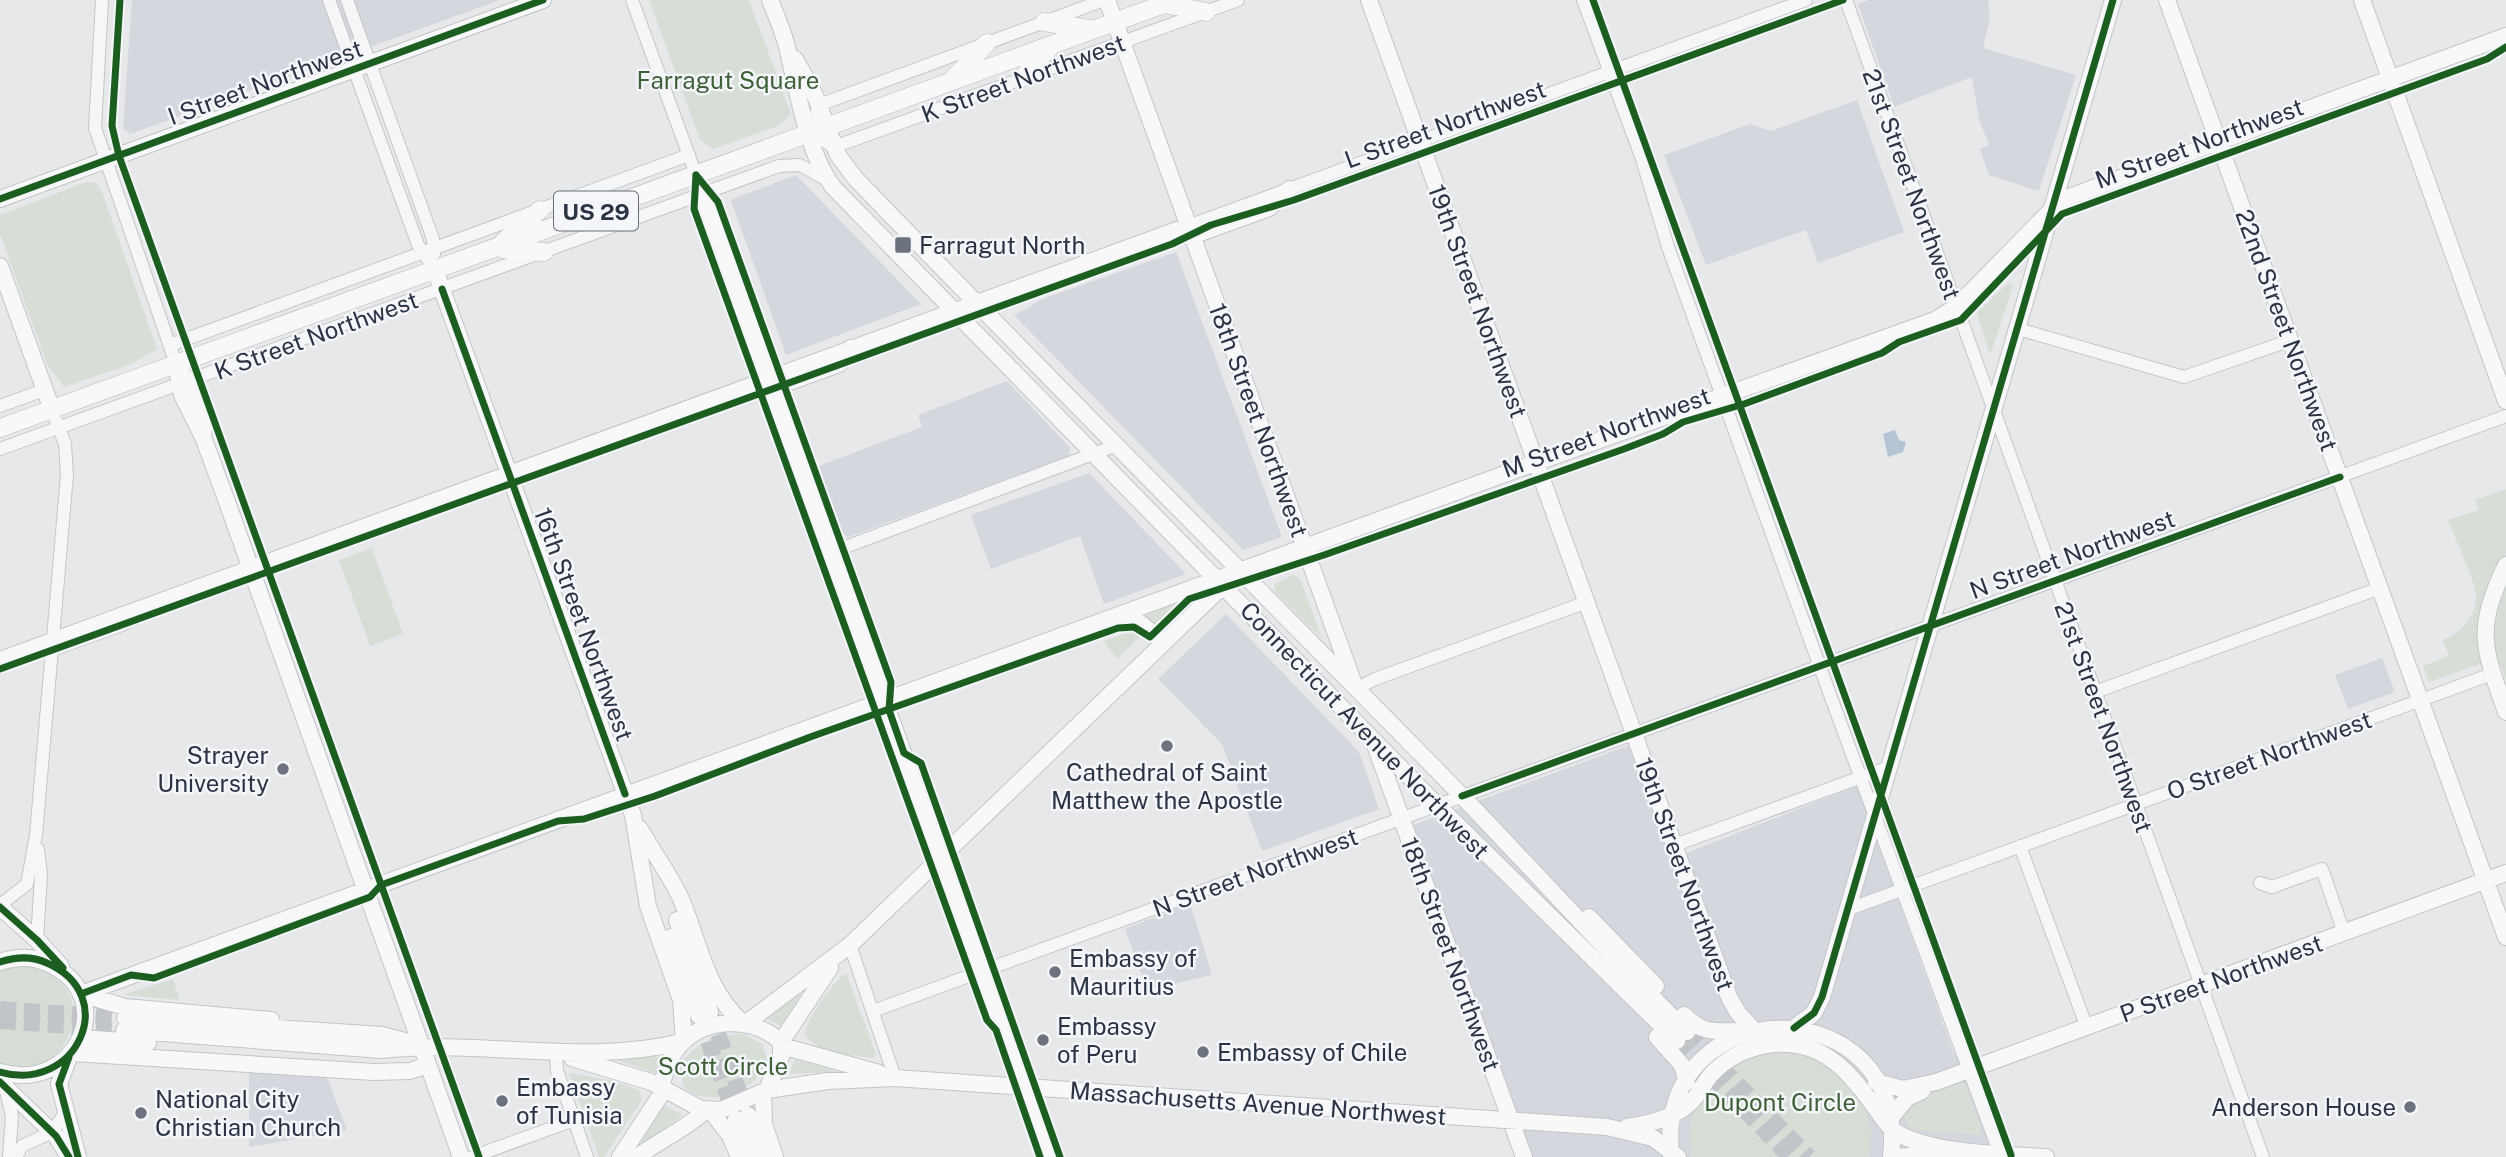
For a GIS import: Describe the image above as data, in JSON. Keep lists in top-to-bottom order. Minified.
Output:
{"streets":{"highway":["K Street Northwest","US 29"],"main road":["I Street Northwest","M Street Northwest","19th Street Northwest","22nd Street Northwest","18th Street Northwest","16th Street Northwest","Connecticut Avenue Northwest","P Street Northwest","Massachusetts Avenue Northwest"],"street":["L Street Northwest","21st Street Northwest","N Street Northwest","O Street Northwest"]},"crossings":[["K Street Northwest","18th Street Northwest"],["K Street Northwest","16th Street Northwest"],["K Street Northwest","Connecticut Avenue Northwest"],["I Street Northwest","16th Street Northwest"],["L Street Northwest","19th Street Northwest"],["M Street Northwest","21st Street Northwest"],["M Street Northwest","19th Street Northwest"],["M Street Northwest","22nd Street Northwest"],["M Street Northwest","18th Street Northwest"],["M Street Northwest","16th Street Northwest"],["M Street Northwest","Connecticut Avenue Northwest"],["21st Street Northwest","N Street Northwest"],["21st Street Northwest","O Street Northwest"],["21st Street Northwest","P Street Northwest"],["19th Street Northwest","N Street Northwest"],["22nd Street Northwest","N Street Northwest"],["22nd Street Northwest","O Street Northwest"],["22nd Street Northwest","P Street Northwest"],["18th Street Northwest","N Street Northwest"],["18th Street Northwest","Connecticut Avenue Northwest"],["18th Street Northwest","Massachusetts Avenue Northwest"],["N Street Northwest","Connecticut Avenue Northwest"],["16th Street Northwest","Massachusetts Avenue Northwest"]],"parks":["Farragut Square","Scott Circle","Dupont Circle"],"places":{"transit":["Farragut North"],"other":["Cathedral of Saint Matthew the Apostle","Strayer University","Embassy of Mauritius","Embassy of Peru","Embassy of Chile","Embassy of Tunisia","Anderson House","National City Christian Church"]}}
